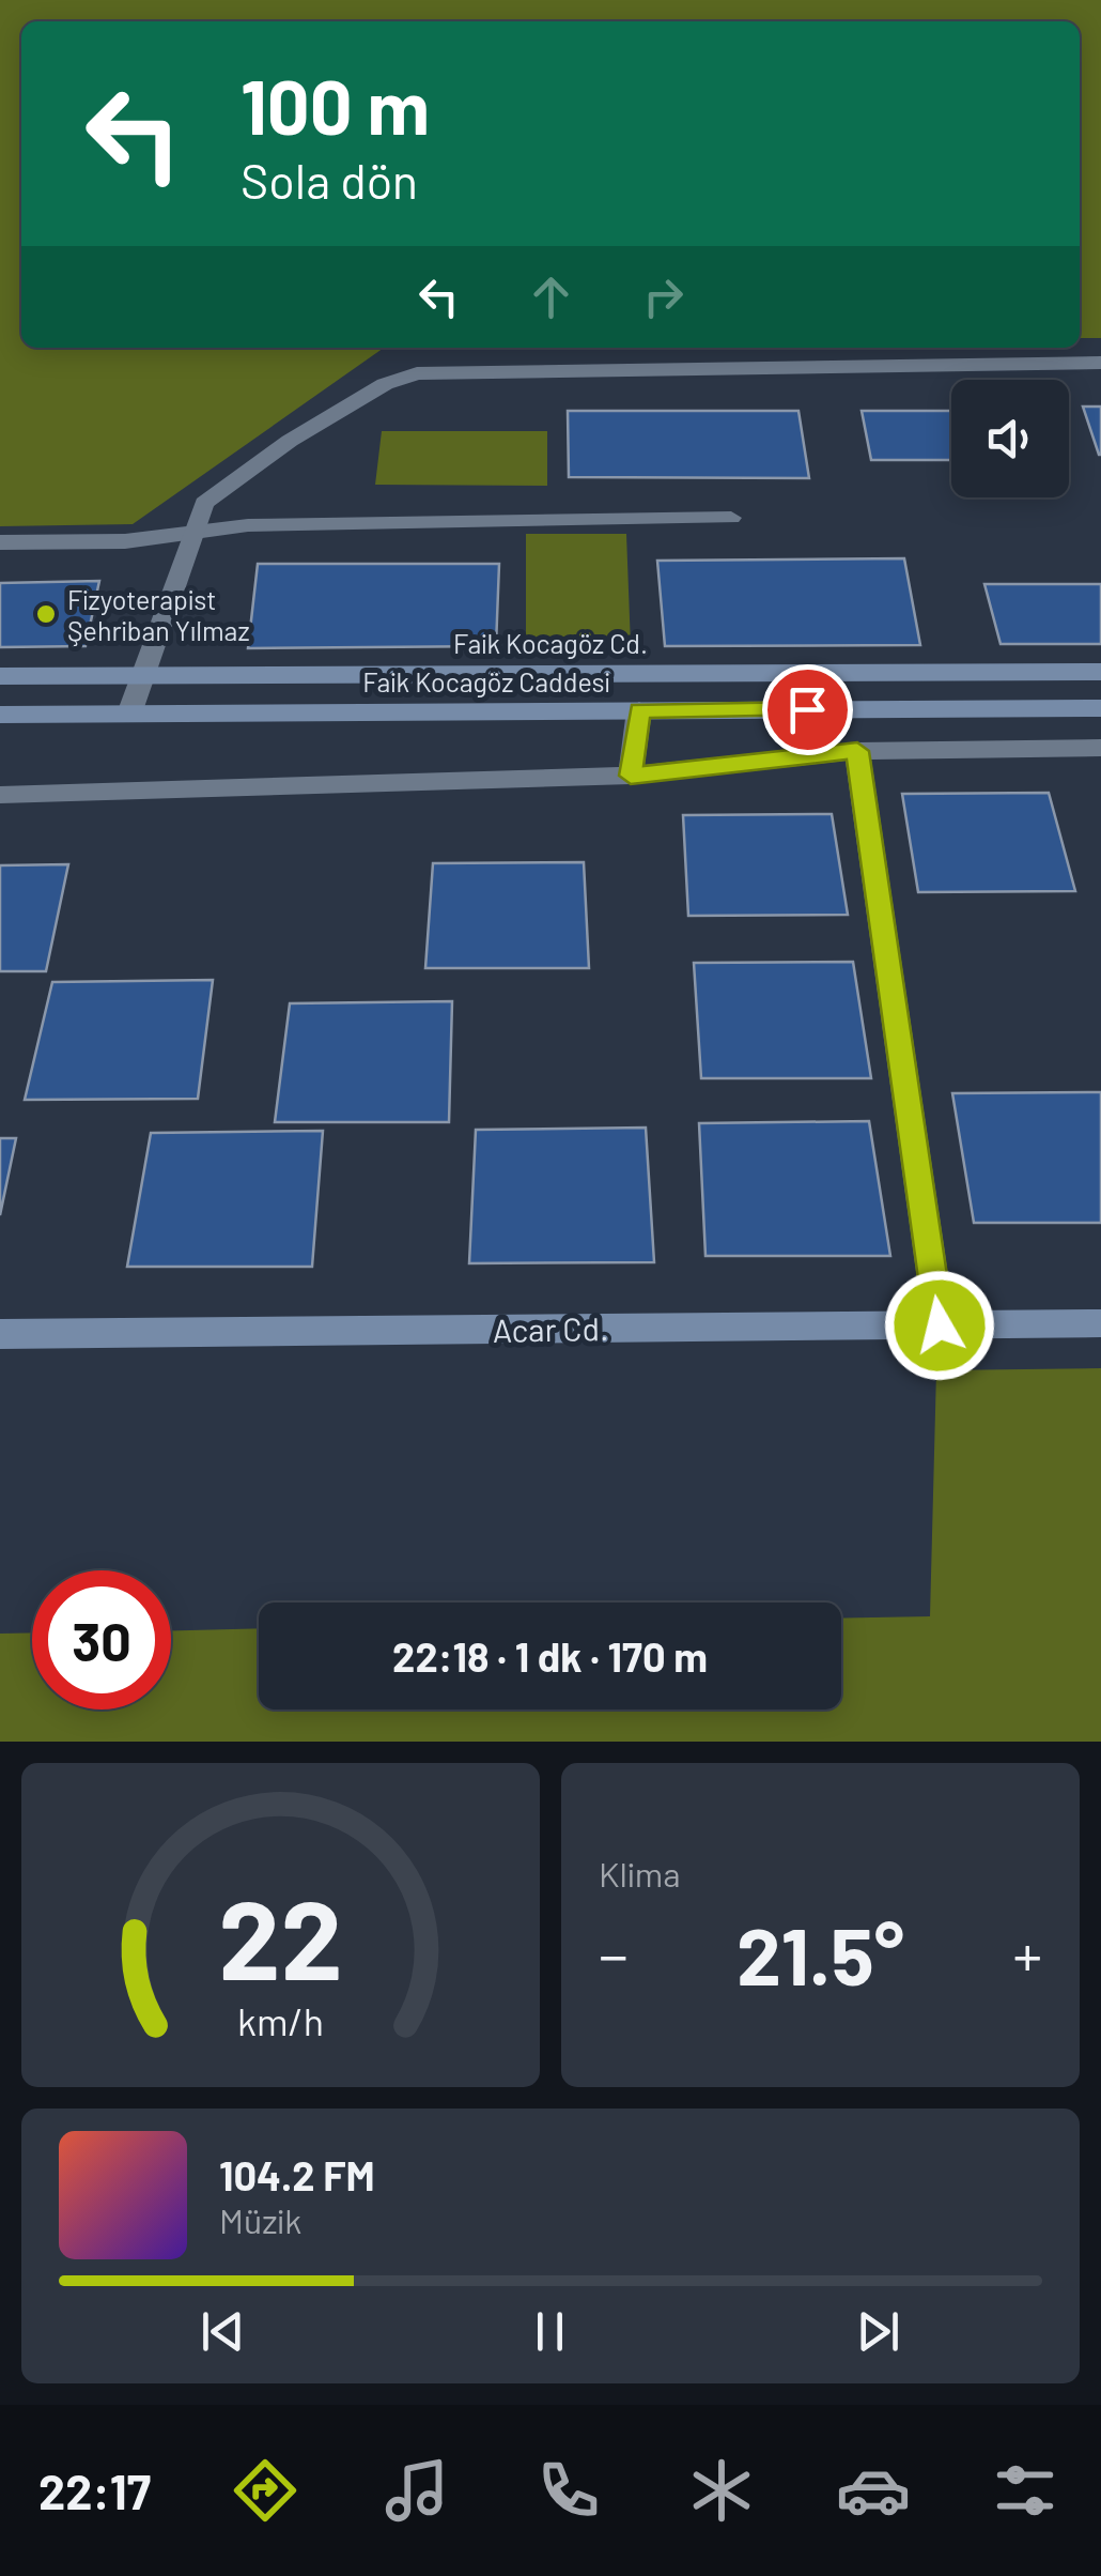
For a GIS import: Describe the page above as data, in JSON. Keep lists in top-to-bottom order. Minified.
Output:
{"streets":{"street":["Faik Kocagöz Cd.","Faik Kocagöz Caddesi","Acar Cd."]},"places":["Fizyoterapist Şehriban Yılmaz"],"page":{"turn":["100 m","Sola dön"],"limit":"30","trip":"22:18 · 1 dk · 170 m","tile":"Klima","heat":["−","21.5°","+"],"song":["104.2 FM","Müzik"],"tabs":"22:17","gauge":["22","km/h"]}}
